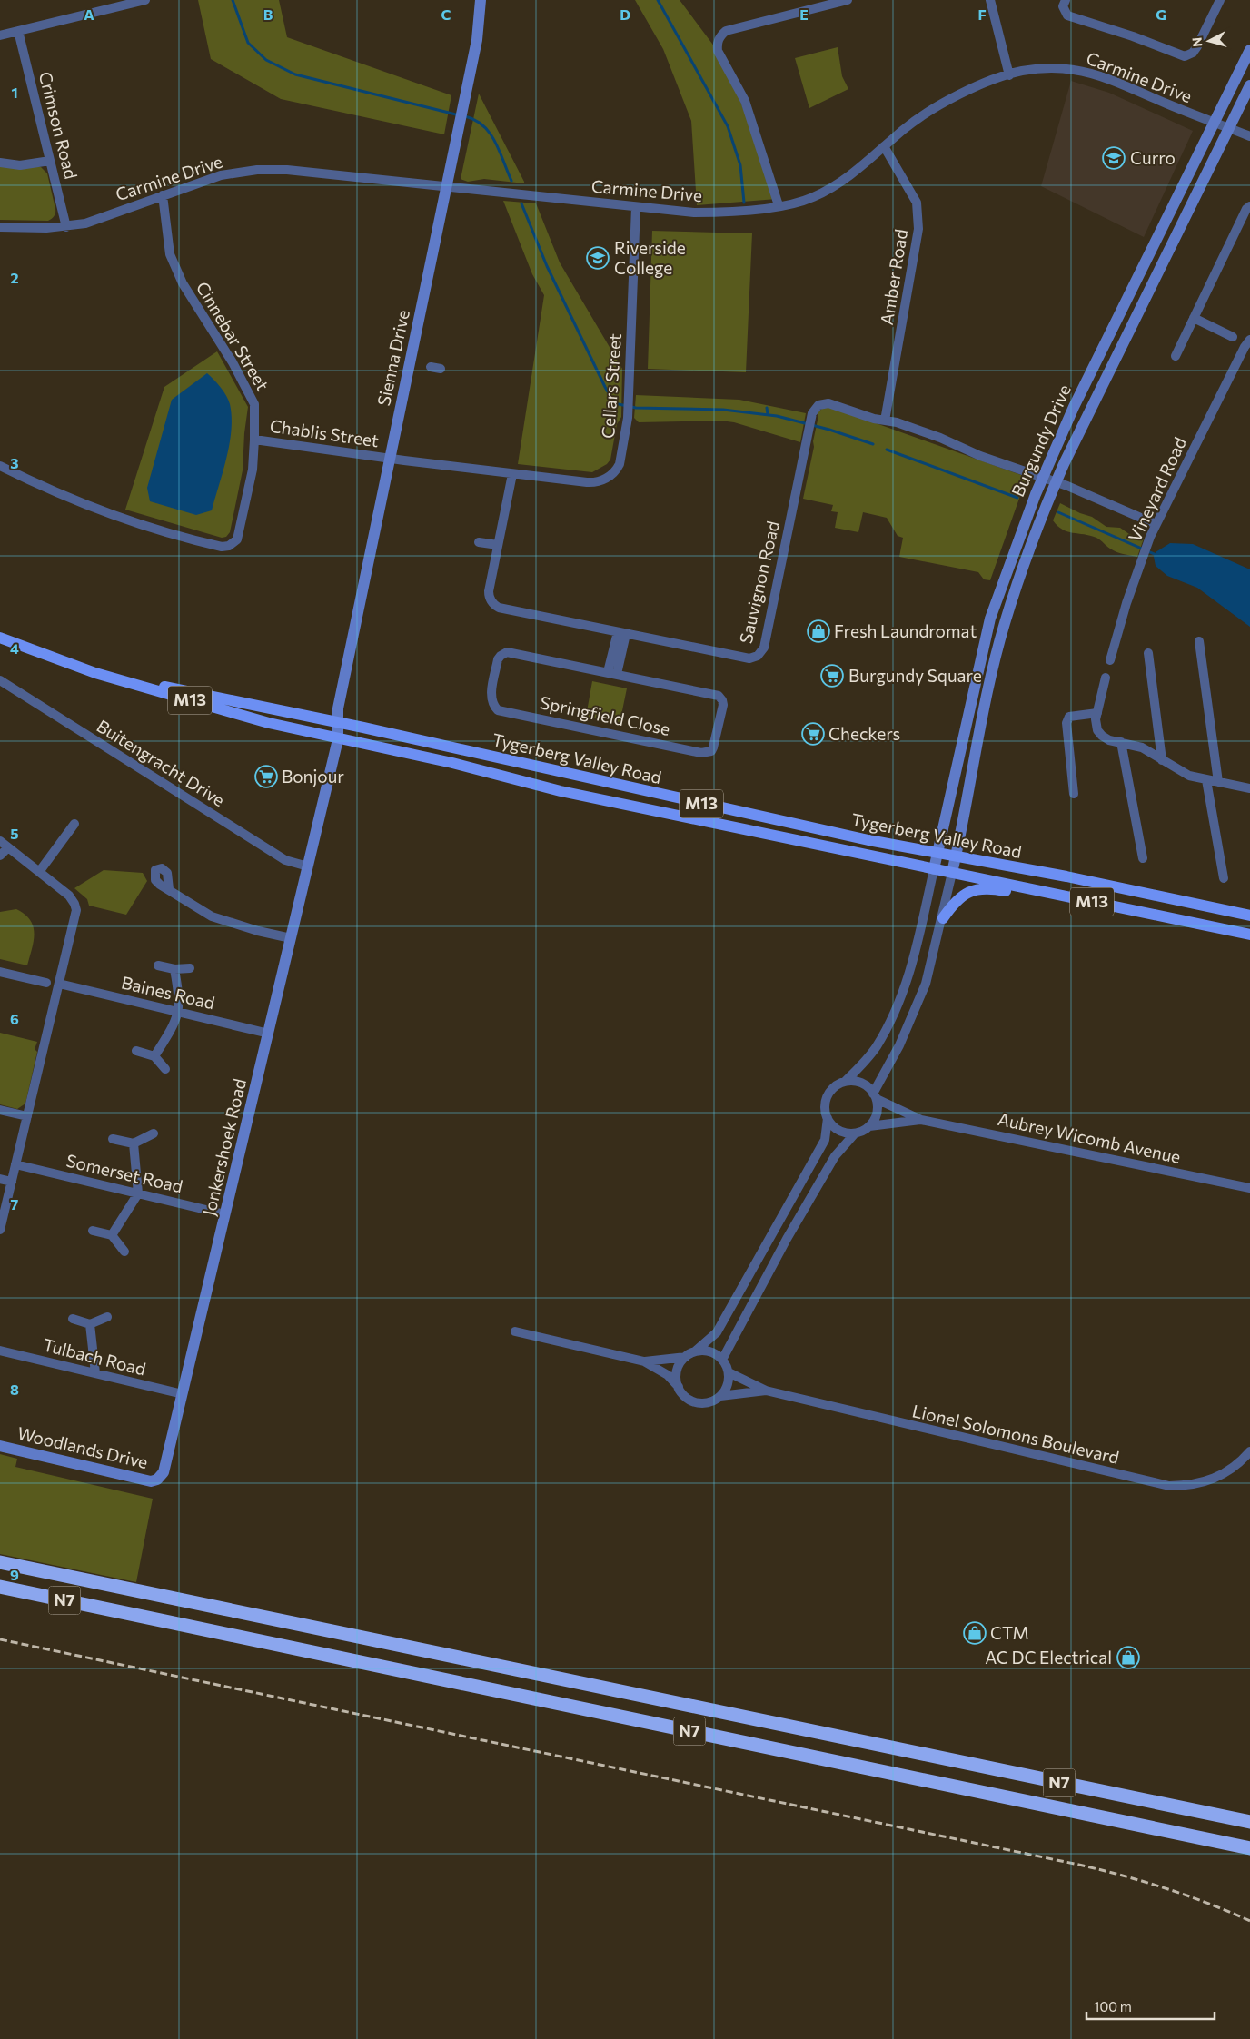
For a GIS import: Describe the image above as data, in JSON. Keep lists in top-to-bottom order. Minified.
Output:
{"streets":{"highway":["N7"],"main road":["Sienna Drive","Burgundy Drive","M13","Tygerberg Valley Road","Jonkershoek Road","Woodlands Drive"],"street":["Carmine Drive","Crimson Road","Amber Road","Cinnebar Street","Cellars Street","Chablis Street","Vineyard Road","Sauvignon Road","Springfield Close","Buitengracht Drive","Baines Road","Aubrey Wicomb Avenue","Somerset Road","Tulbach Road","Lionel Solomons Boulevard"]},"crossings":[["Carmine Drive","Crimson Road"],["Carmine Drive","Amber Road"],["Carmine Drive","Cinnebar Street"],["Carmine Drive","Sienna Drive"],["Carmine Drive","Cellars Street"],["Carmine Drive","Burgundy Drive"],["Amber Road","Sauvignon Road"],["Cinnebar Street","Chablis Street"],["Sienna Drive","Cellars Street"],["Sienna Drive","Chablis Street"],["Sienna Drive","Tygerberg Valley Road"],["Sienna Drive","Jonkershoek Road"],["Cellars Street","Chablis Street"],["Cellars Street","Sauvignon Road"],["Burgundy Drive","Sauvignon Road"],["Burgundy Drive","Tygerberg Valley Road"],["Vineyard Road","Sauvignon Road"],["Tygerberg Valley Road","Jonkershoek Road"],["Buitengracht Drive","Jonkershoek Road"],["Baines Road","Jonkershoek Road"],["Jonkershoek Road","Somerset Road"],["Jonkershoek Road","Tulbach Road"],["Jonkershoek Road","Woodlands Drive"]],"places":{"school or university":["Curro","Riverside College"],"shop":["Fresh Laundromat","CTM","AC DC Electrical"],"supermarket":["Burgundy Square","Checkers","Bonjour"]},"scale_bar":"100 m","north":"left","grid":{"columns":["A","B","C","D","E","F","G"],"rows":["1","2","3","4","5","6","7","8","9"]}}
